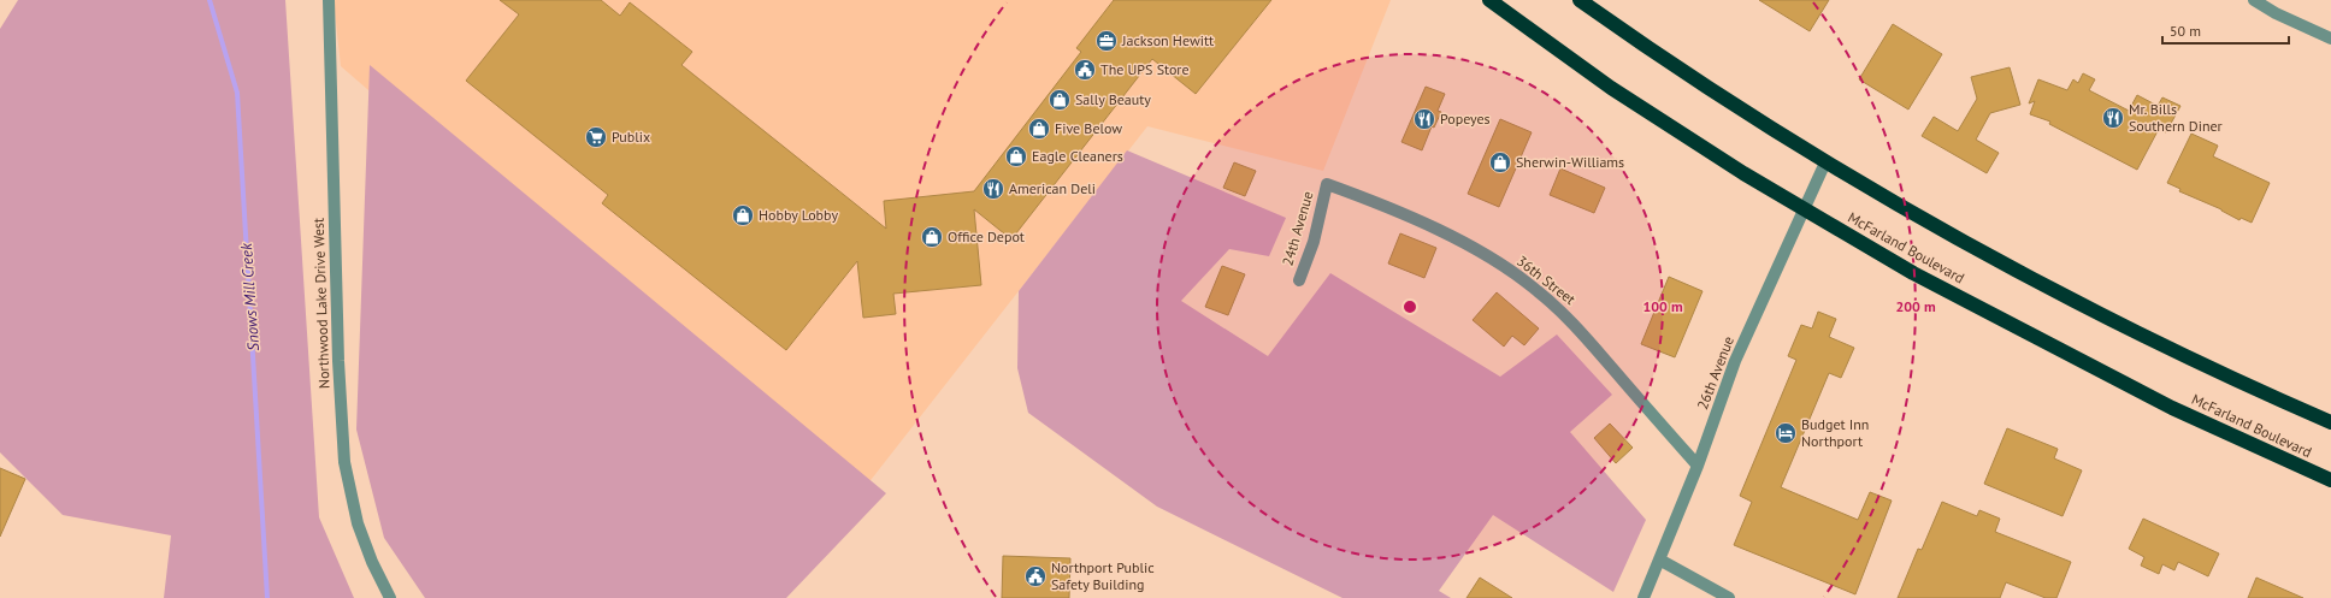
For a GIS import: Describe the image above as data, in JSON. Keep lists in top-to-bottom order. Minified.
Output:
{"streets":{"highway":["McFarland Boulevard"],"street":["24th Avenue","36th Street","Northwood Lake Drive West","26th Avenue"]},"crossings":[["24th Avenue","36th Street"],["McFarland Boulevard","26th Avenue"],["36th Street","26th Avenue"]],"water":["Snows Mill Creek"],"places":{"office":["Jackson Hewitt"],"public building":["The UPS Store","Northport Public Safety Building"],"shop":["Sally Beauty","Five Below","Eagle Cleaners","Sherwin-Williams","Hobby Lobby","Office Depot"],"restaurant":["Mr. Bills Southern Diner","Popeyes","American Deli"],"supermarket":["Publix"],"hotel":["Budget Inn Northport"]},"scale_bar":"50 m","rings":["100 m","200 m"]}
